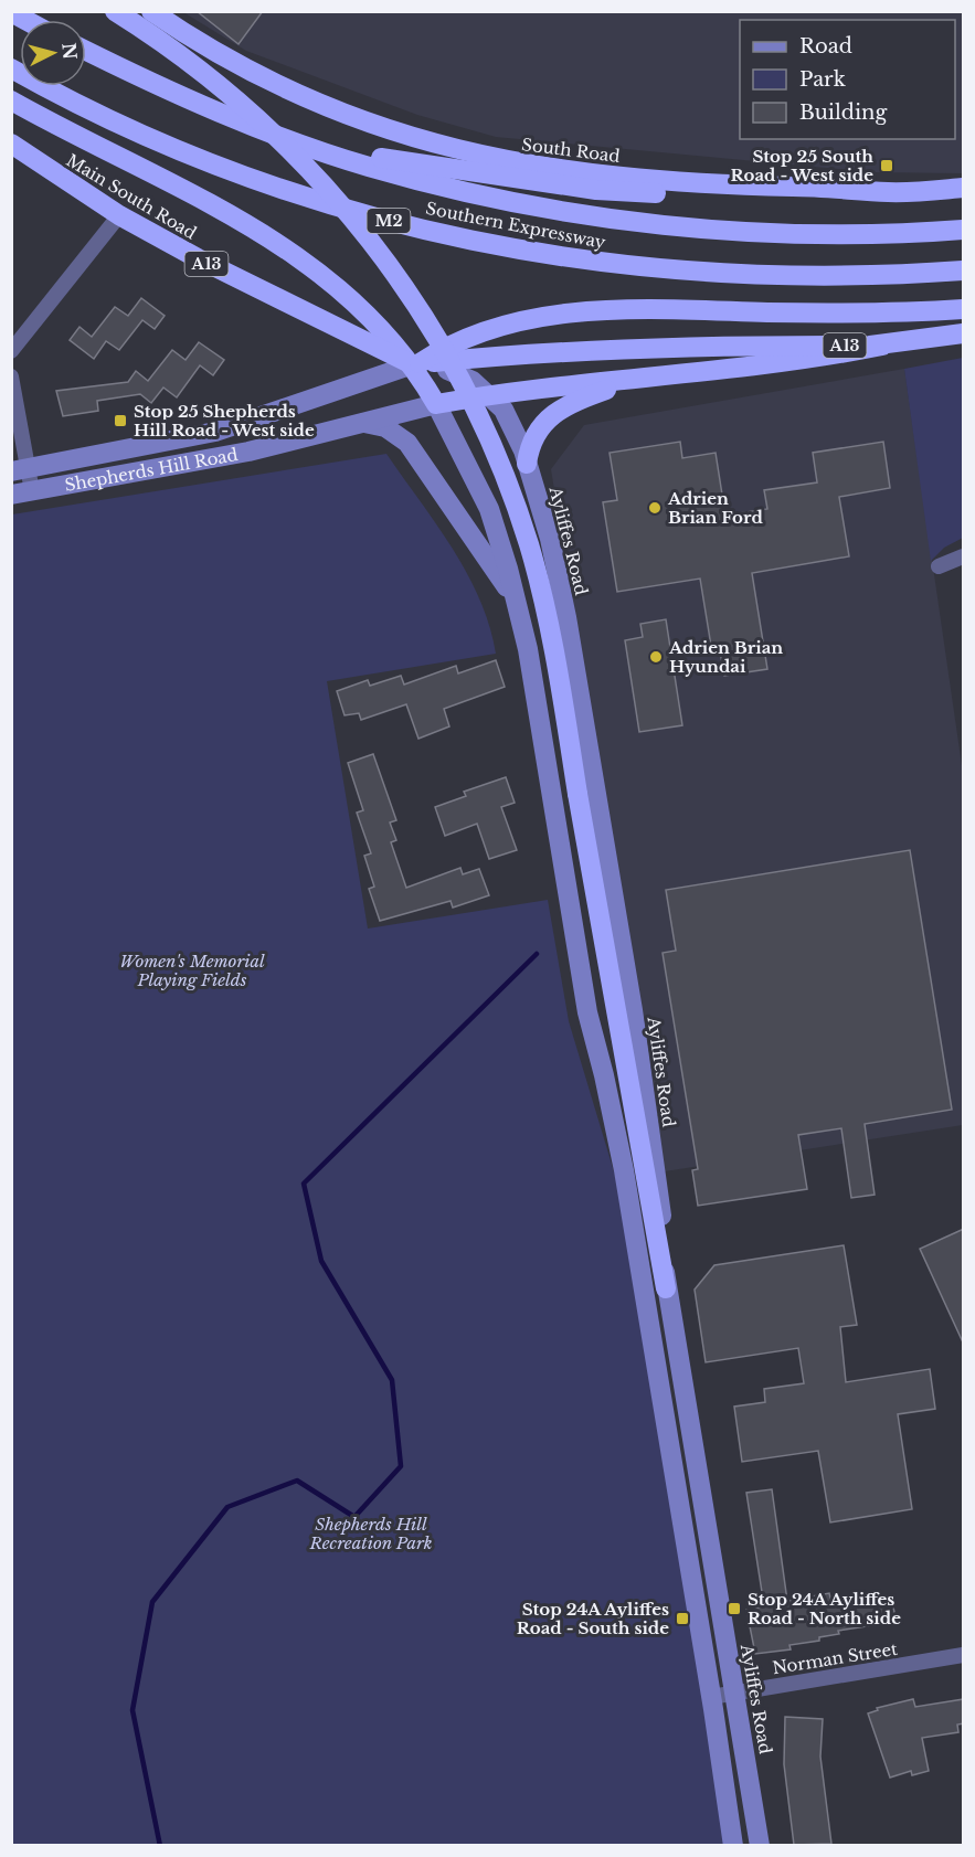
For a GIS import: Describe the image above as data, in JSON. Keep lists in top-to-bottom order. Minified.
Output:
{"streets":{"highway":["South Road","Main South Road","M2","Southern Expressway","A13"],"main road":["Shepherds Hill Road","Ayliffes Road"],"street":["Norman Street"]},"crossings":[["Main South Road","A13"],["Main South Road","Shepherds Hill Road"],["Main South Road","Ayliffes Road"],["A13","Shepherds Hill Road"],["A13","Ayliffes Road"],["Shepherds Hill Road","Ayliffes Road"],["Ayliffes Road","Norman Street"]],"parks":["Women's Memorial Playing Fields","Shepherds Hill Recreation Park"],"places":{"transit":["Stop 25 South Road - West side","Stop 25 Shepherds Hill Road - West side","Stop 24A Ayliffes Road - North side","Stop 24A Ayliffes Road - South side"],"other":["Adrien Brian Ford","Adrien Brian Hyundai"]},"legend":["Road","Park","Building"],"north":"right"}
